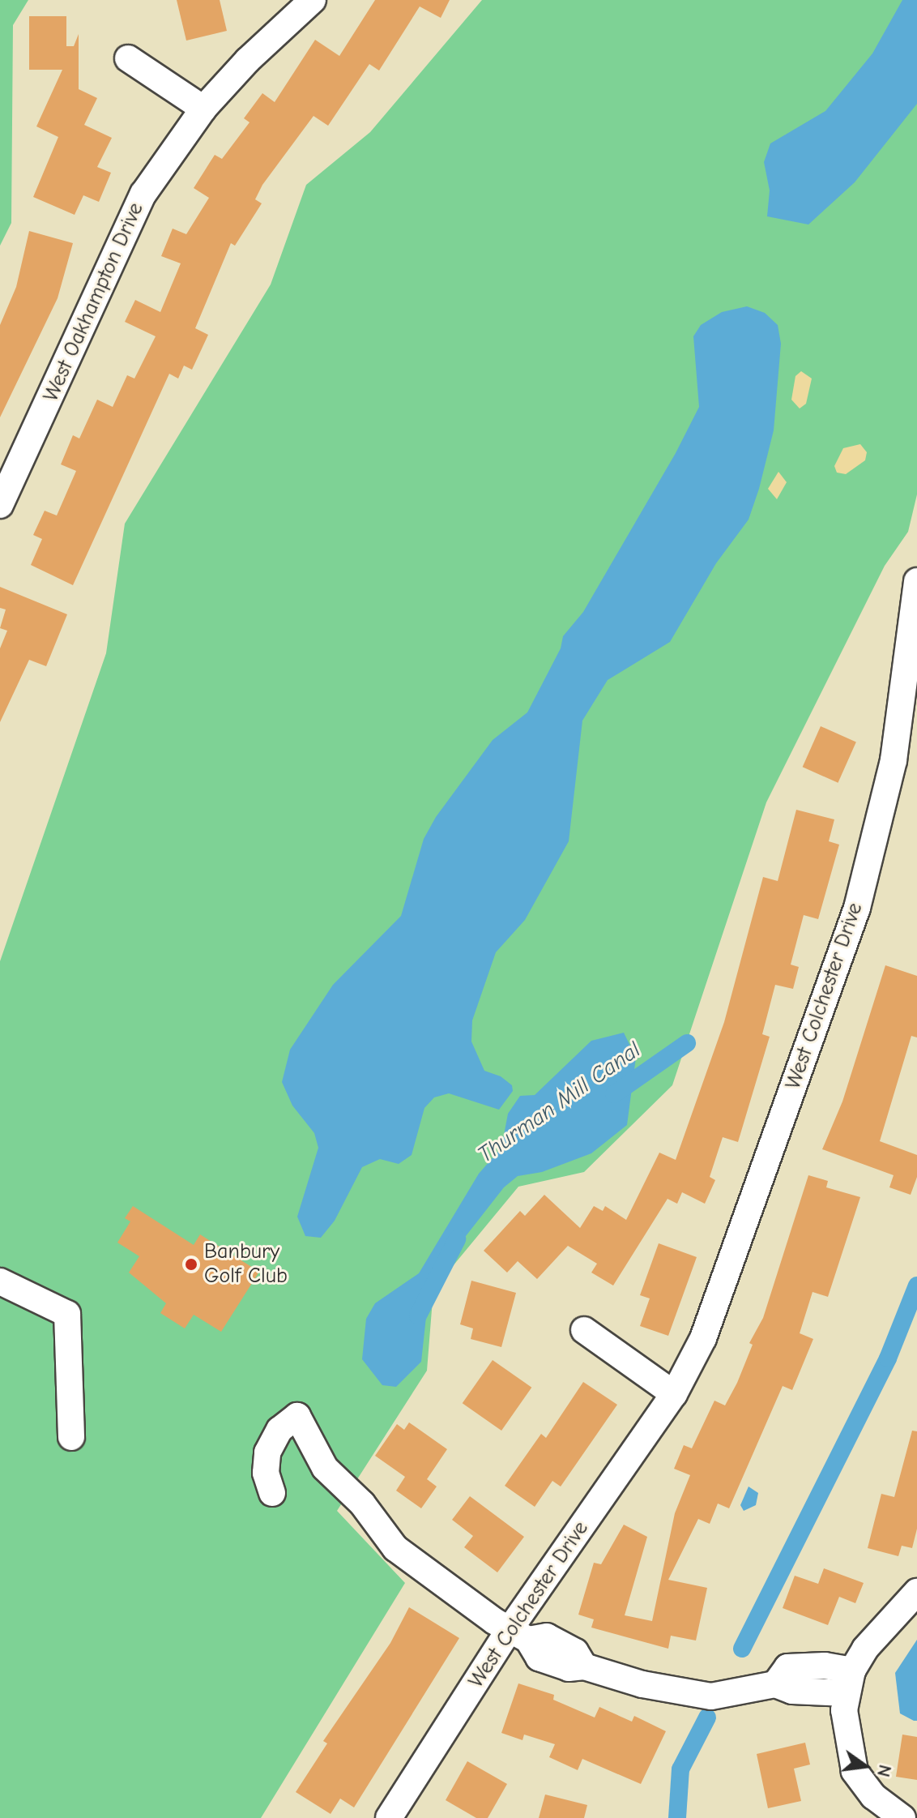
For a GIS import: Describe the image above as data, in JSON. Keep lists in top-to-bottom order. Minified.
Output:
{"streets":{"street":["West Oakhampton Drive","West Colchester Drive"]},"water":["Thurman Mill Canal"],"places":["Banbury Golf Club"],"north":"right"}
